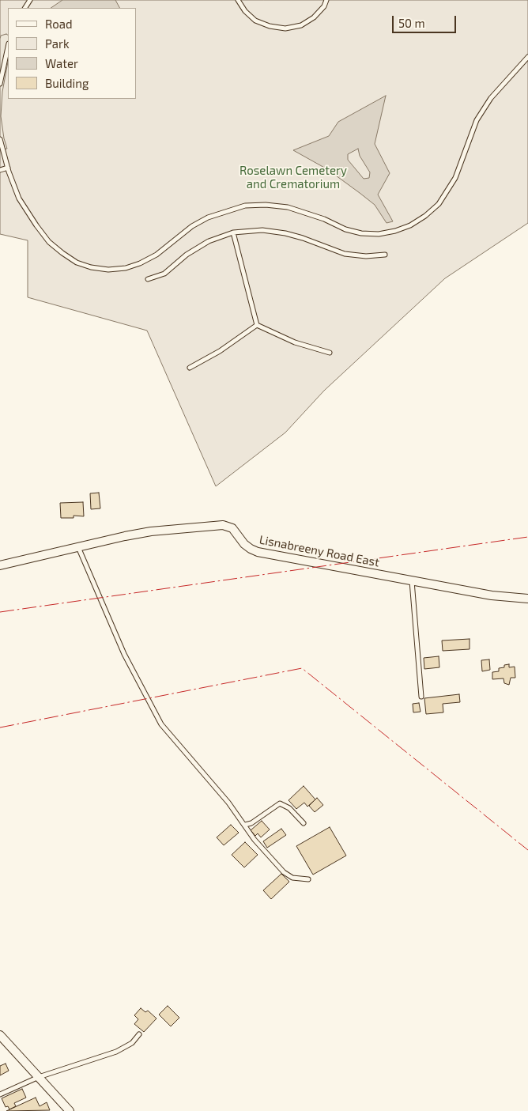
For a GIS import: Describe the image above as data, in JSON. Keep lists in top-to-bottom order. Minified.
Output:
{"streets":{"street":["Lisnabreeny Road East"]},"parks":["Roselawn Cemetery and Crematorium"],"legend":["Road","Park","Water","Building"],"scale_bar":"50 m"}
